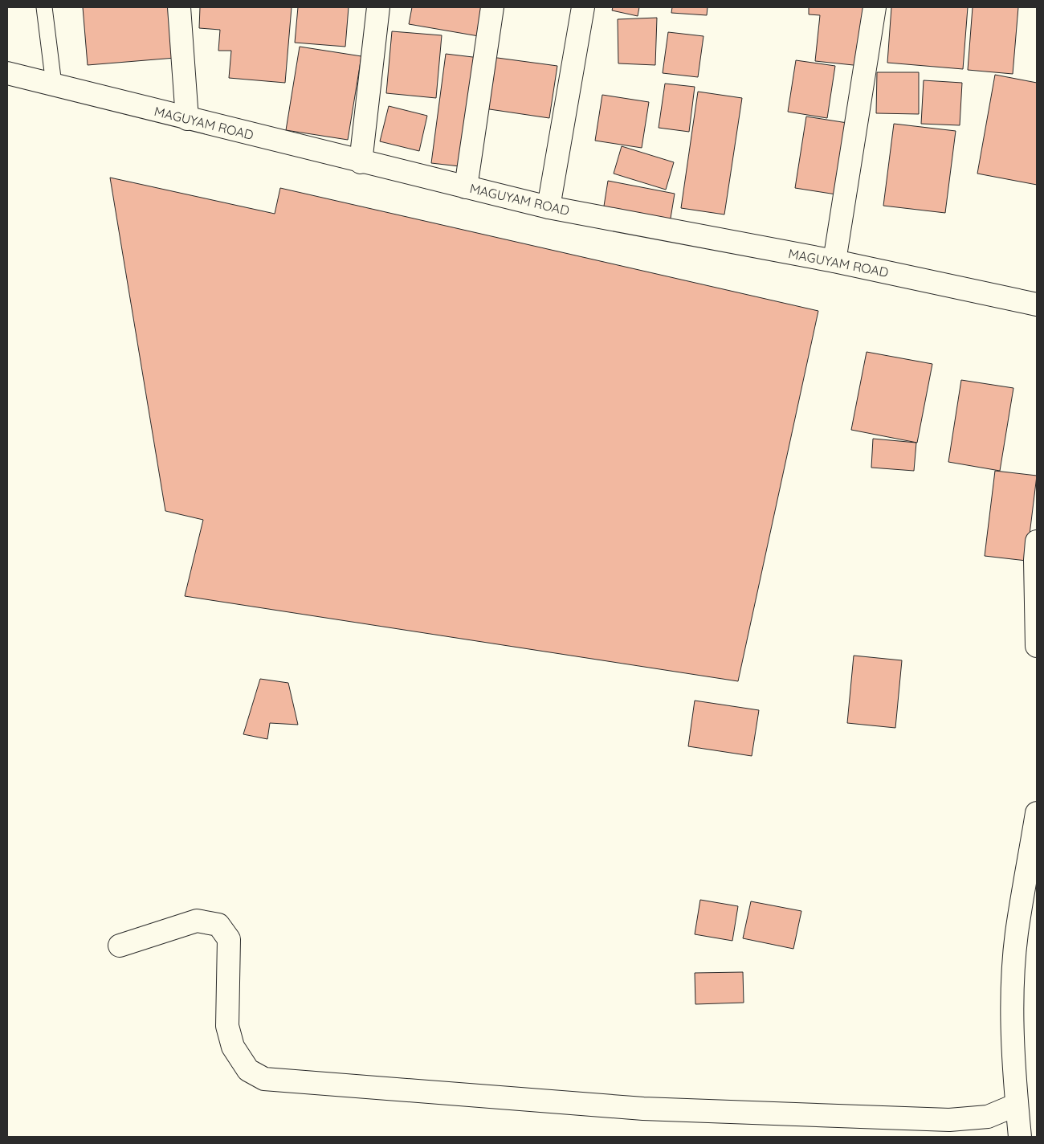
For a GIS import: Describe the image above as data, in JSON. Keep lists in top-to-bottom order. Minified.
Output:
{"streets":{"street":["MAGUYAM ROAD"]}}
